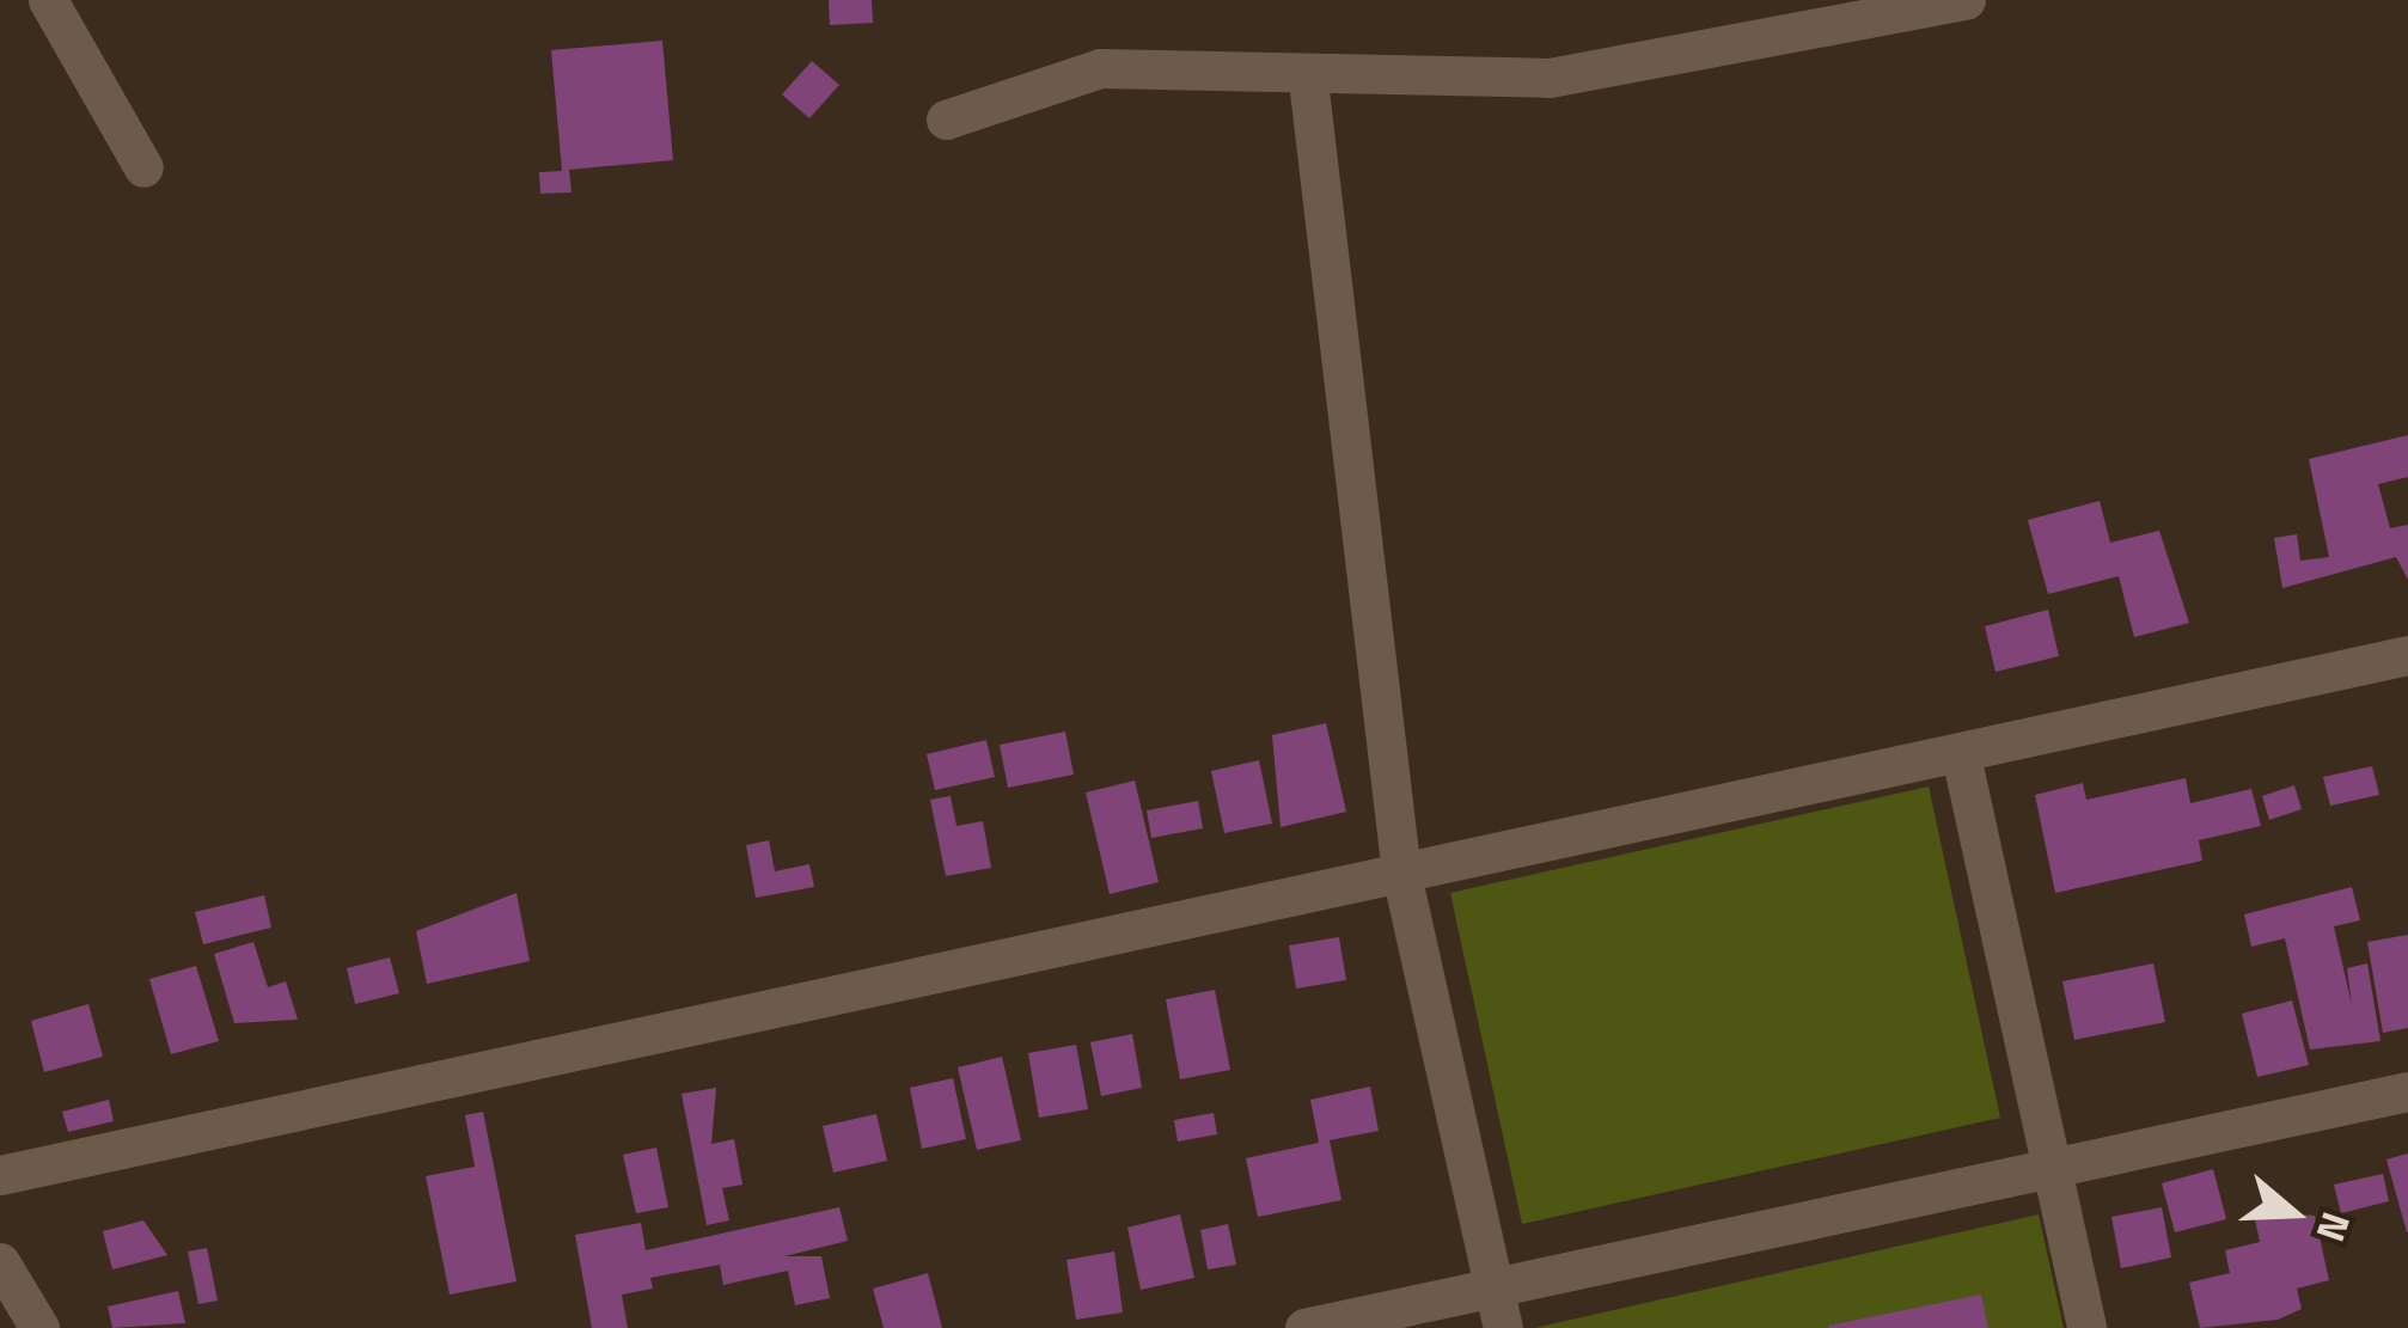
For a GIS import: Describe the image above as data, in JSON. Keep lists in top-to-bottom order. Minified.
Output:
{"north":"right"}
